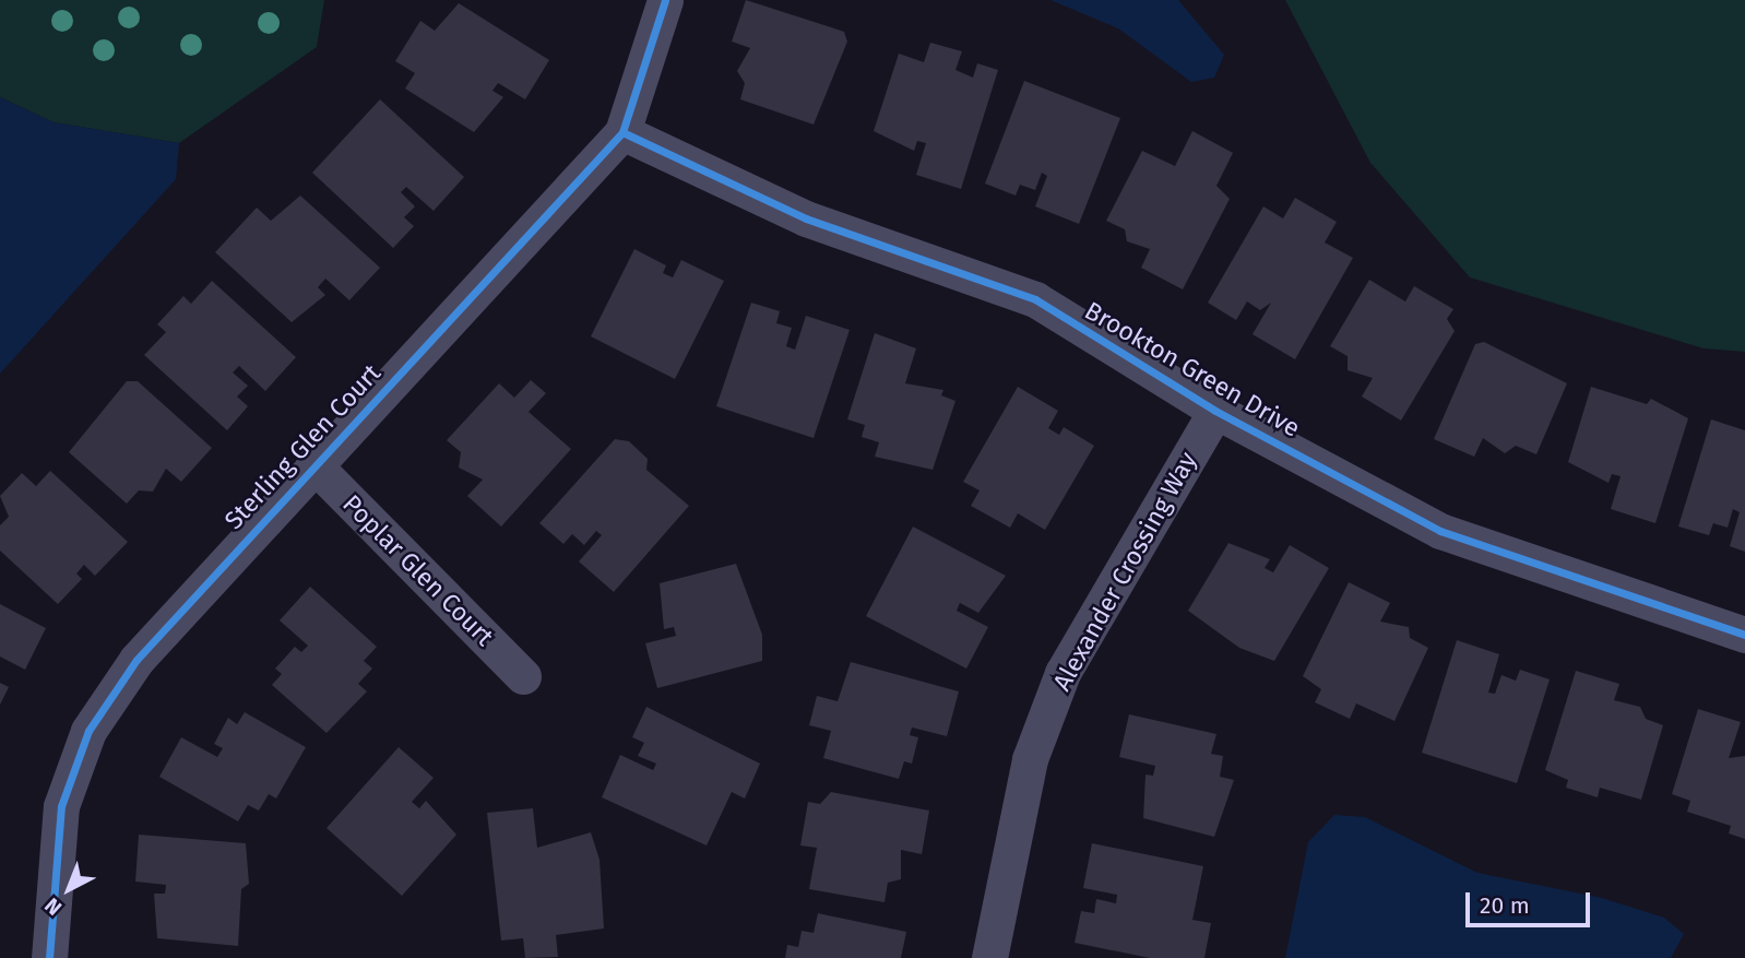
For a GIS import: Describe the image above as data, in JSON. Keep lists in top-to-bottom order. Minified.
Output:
{"streets":{"street":["Brookton Green Drive","Sterling Glen Court","Poplar Glen Court","Alexander Crossing Way"]},"crossings":[["Brookton Green Drive","Sterling Glen Court"],["Brookton Green Drive","Alexander Crossing Way"],["Sterling Glen Court","Poplar Glen Court"]],"scale_bar":"20 m","north":"bottom left"}
